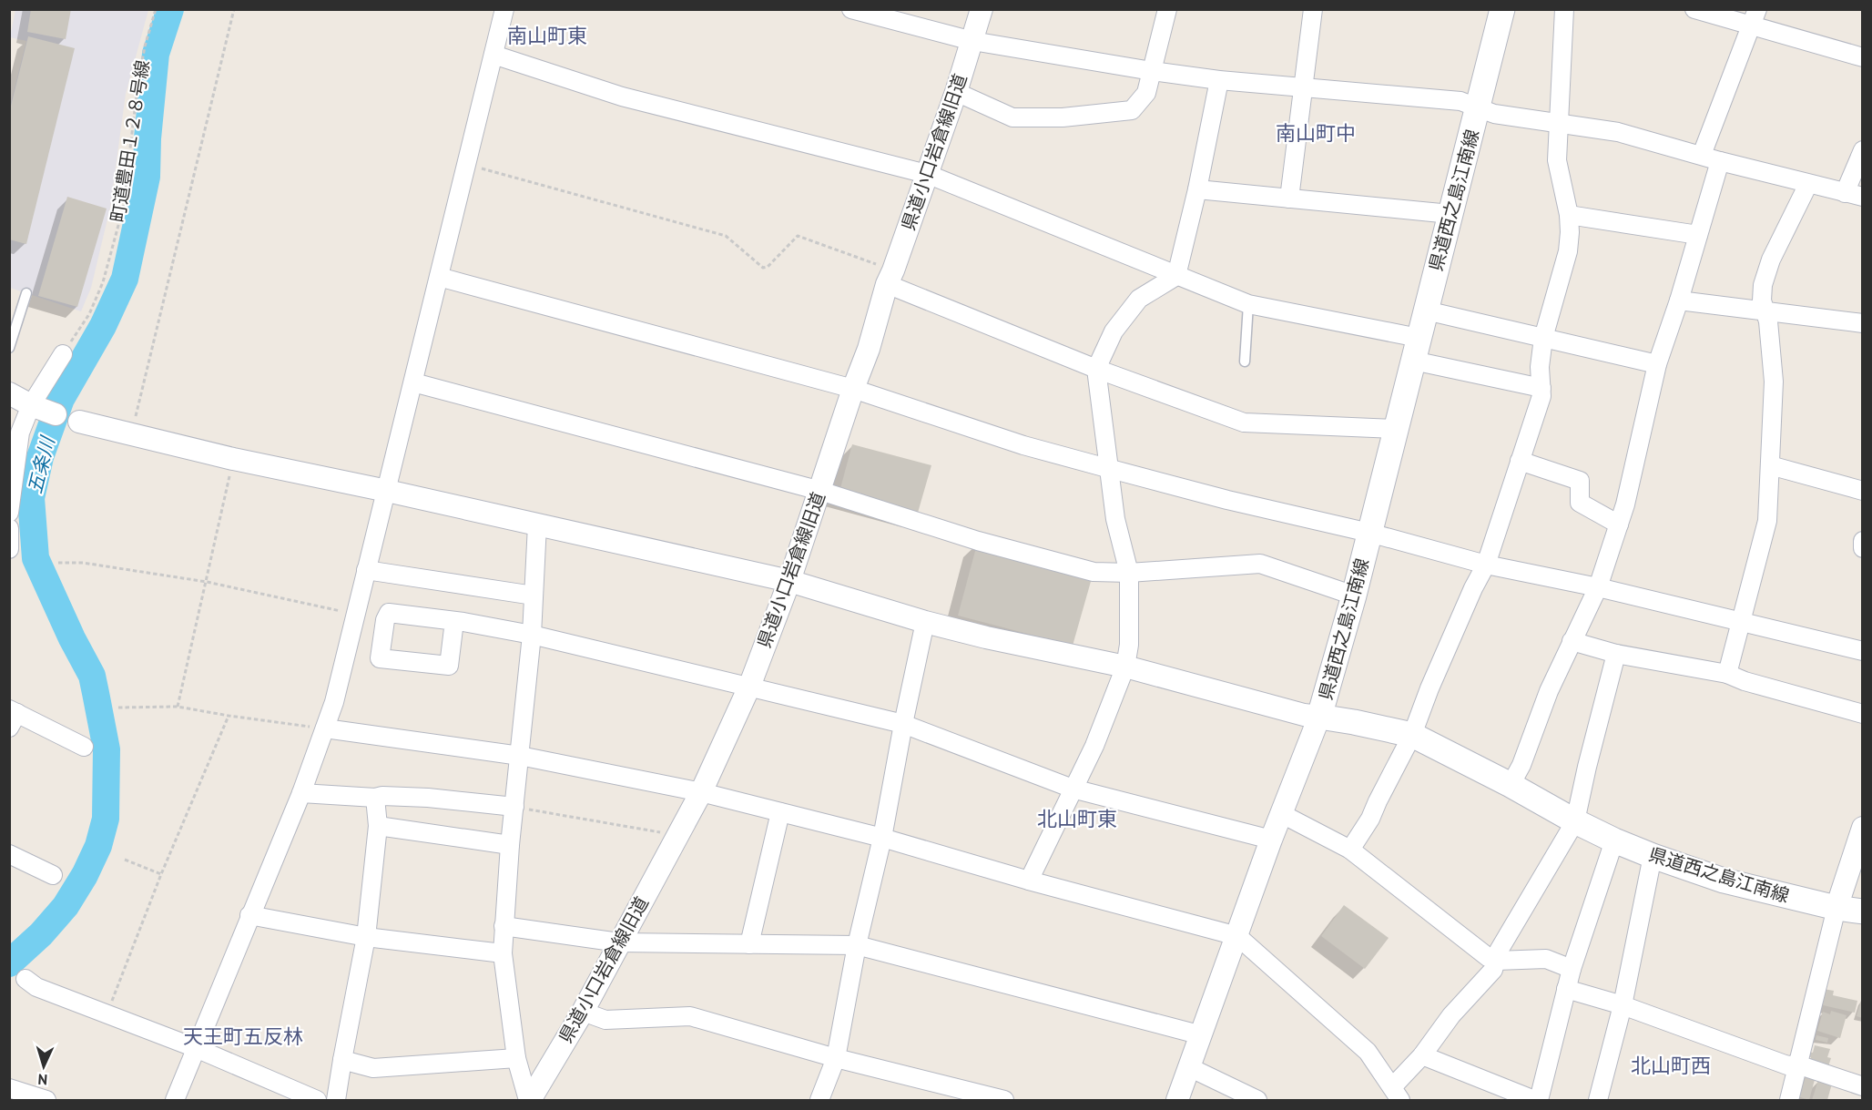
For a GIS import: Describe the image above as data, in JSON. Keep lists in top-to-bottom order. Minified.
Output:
{"streets":{"main road":["県道西之島江南線"],"street":["県道小口岩倉線旧道"],"path":["町道豊田１２８号線"]},"districts":["南山町東","南山町中","北山町東","天王町五反林","北山町西"],"water":["五条川"],"north":"bottom"}
